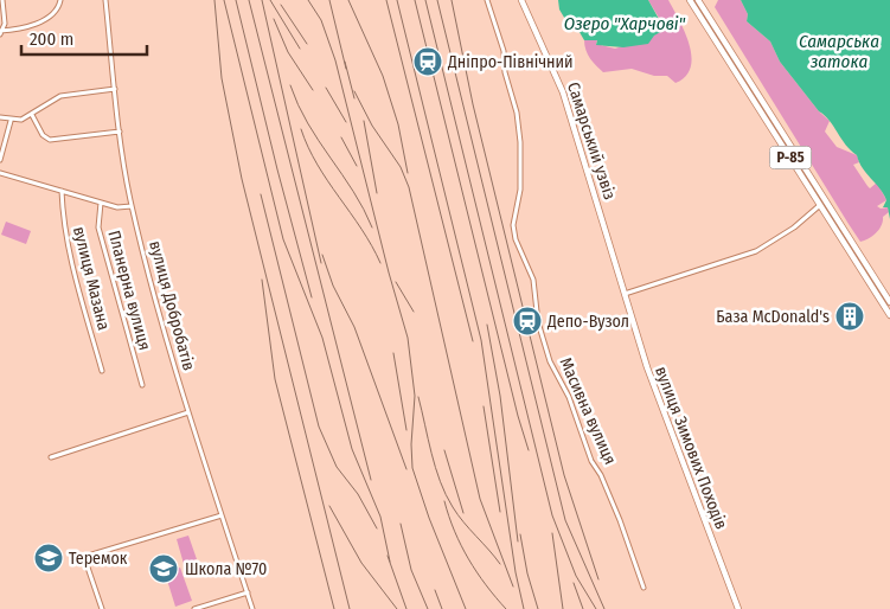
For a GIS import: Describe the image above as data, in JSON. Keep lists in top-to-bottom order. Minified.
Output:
{"streets":{"main road":["Самарський узвіз","Р-85","вулиця Зимових Походів"],"street":["вулиця Мазана","Планерна вулиця","вулиця Добробатів","Масивна вулиця"]},"crossings":[["Самарський узвіз","вулиця Зимових Походів"]],"water":["Озеро \"Харчові\"","Самарська затока"],"places":{"station":["Дніпро-Північний","Депо-Вузол"],"building":["База McDonald's"],"school or university":["Теремок","Школа №70"]},"scale_bar":"200 m"}
